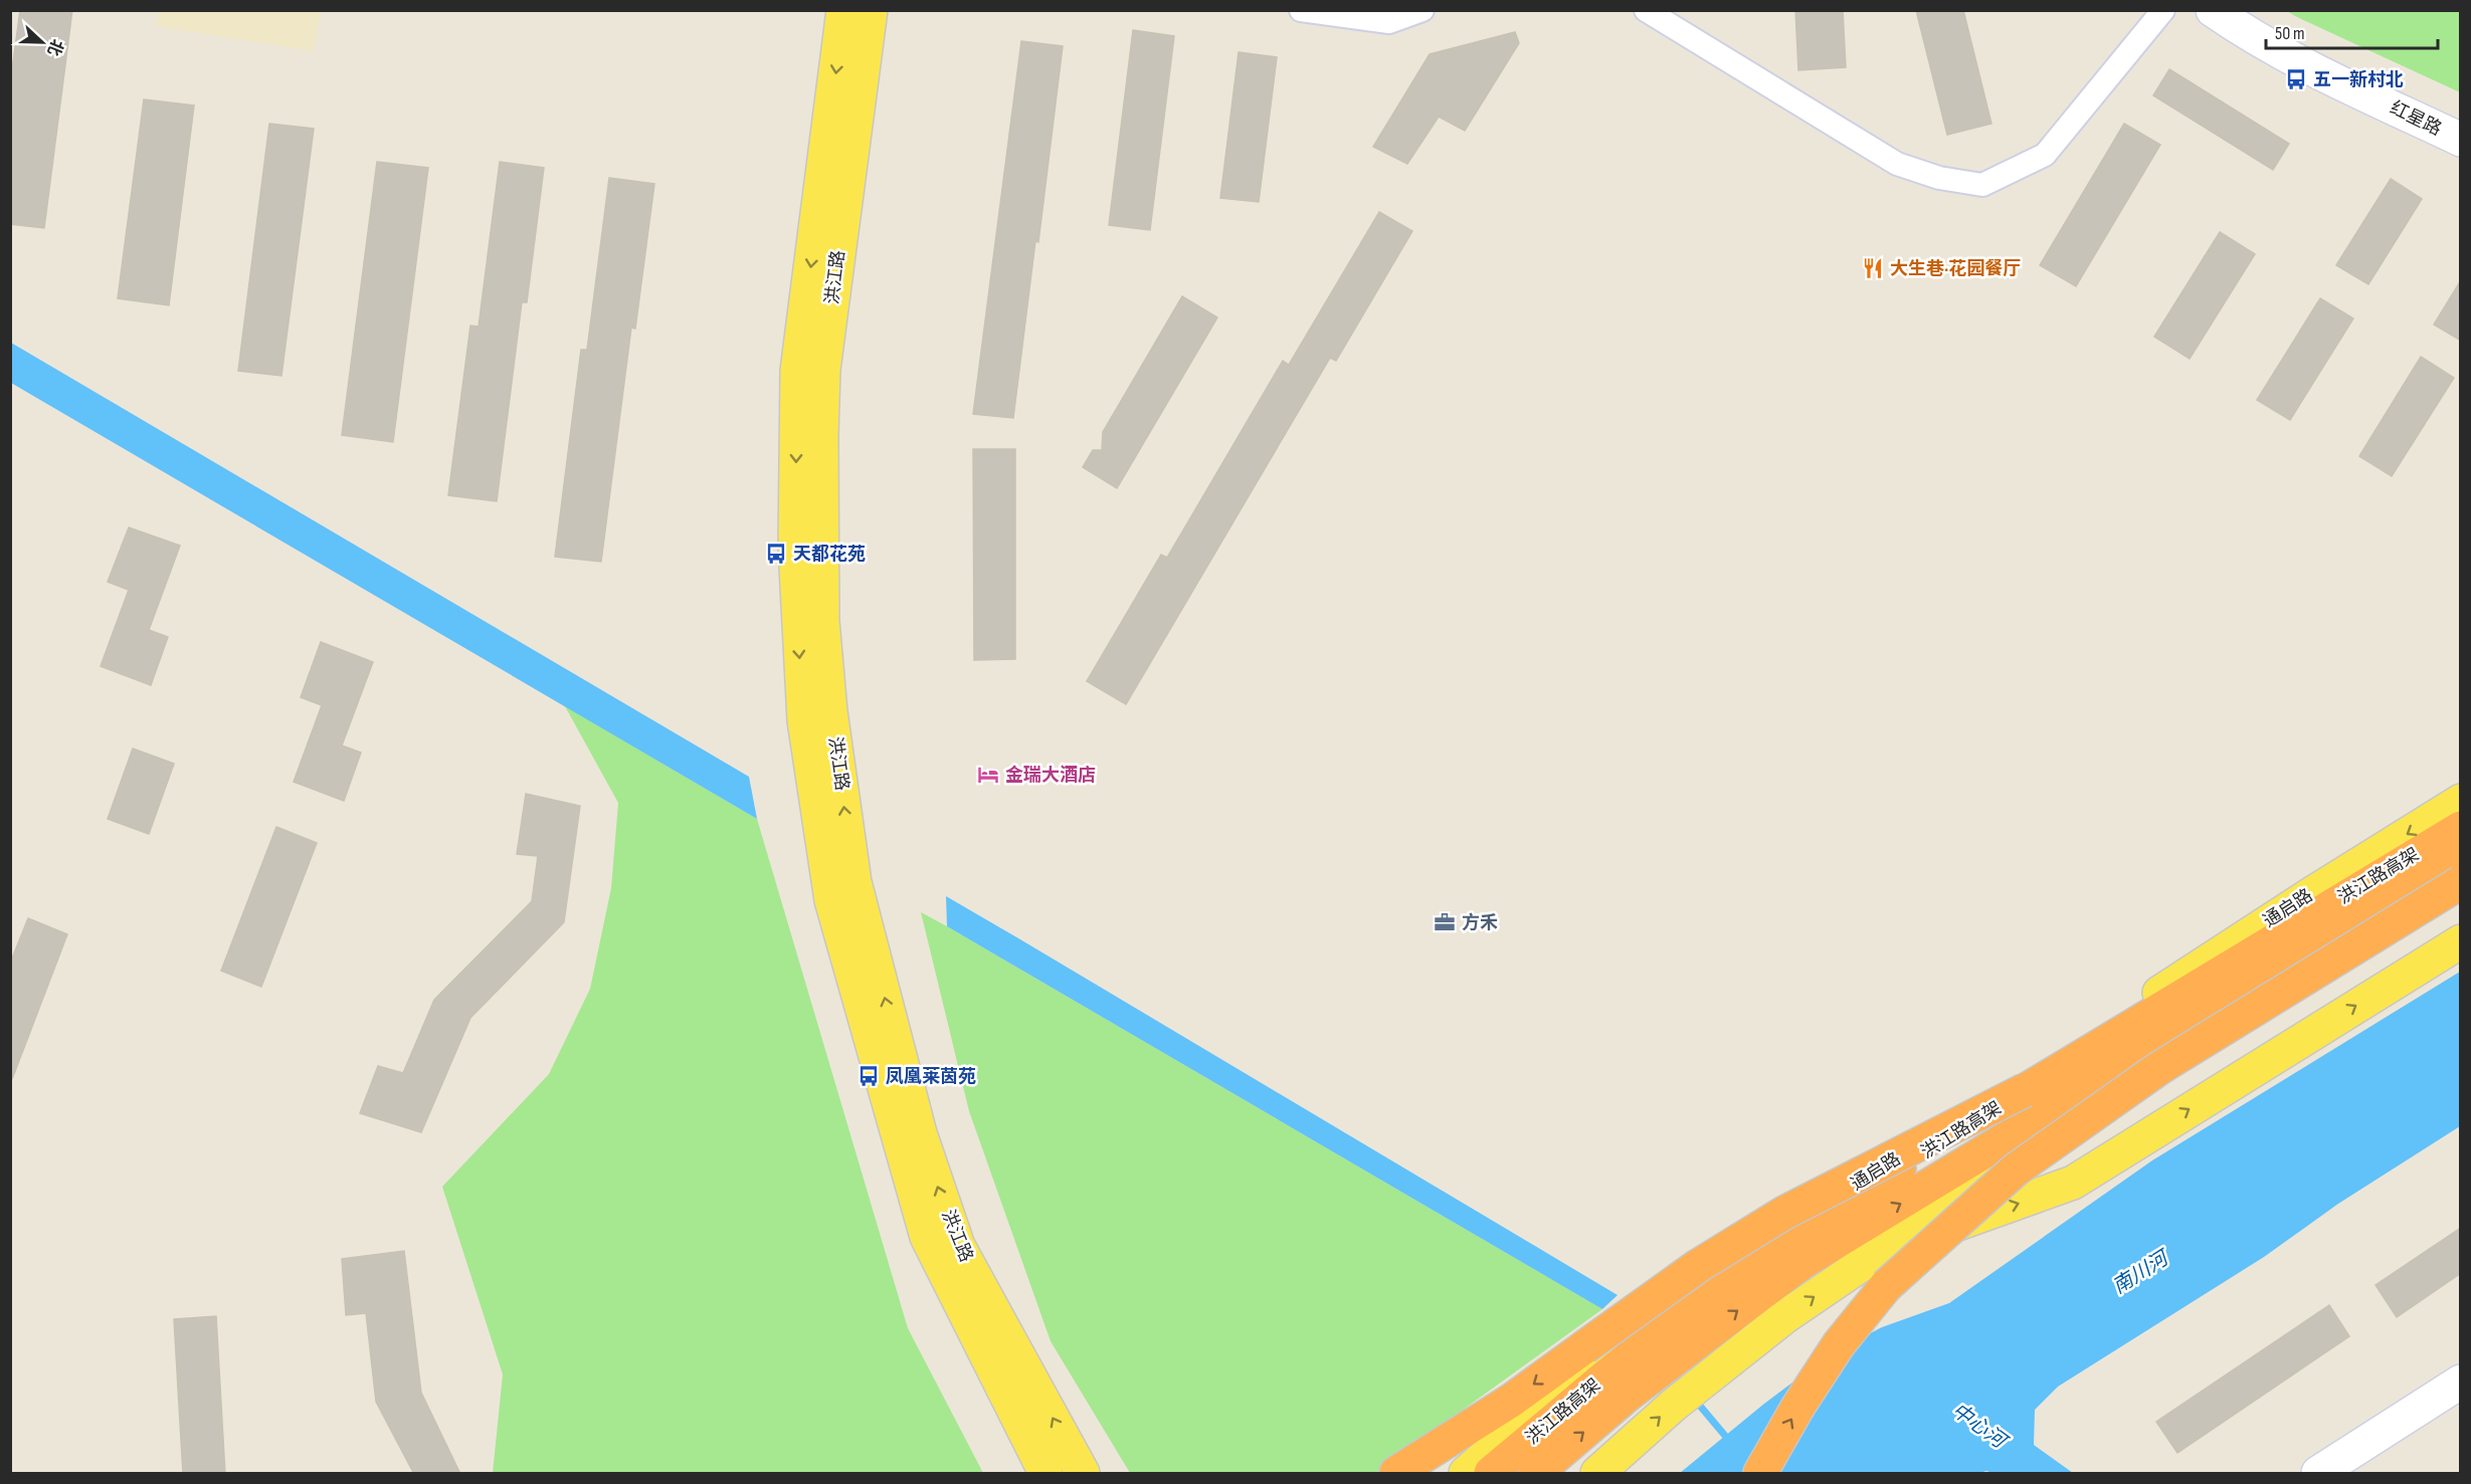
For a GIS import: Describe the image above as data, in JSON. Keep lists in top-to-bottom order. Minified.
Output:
{"streets":{"highway":["洪江路高架"],"main road":["红星路","洪江路","通启路"]},"water":["南川河","中心河"],"places":{"bus stop":["五一新村北","天都花苑","凤凰莱茵苑"],"restaurant":["大生巷·花园餐厅"],"hotel":["金瑞大酒店"],"office":["方禾"]},"scale_bar":"50 m","north":"right"}
